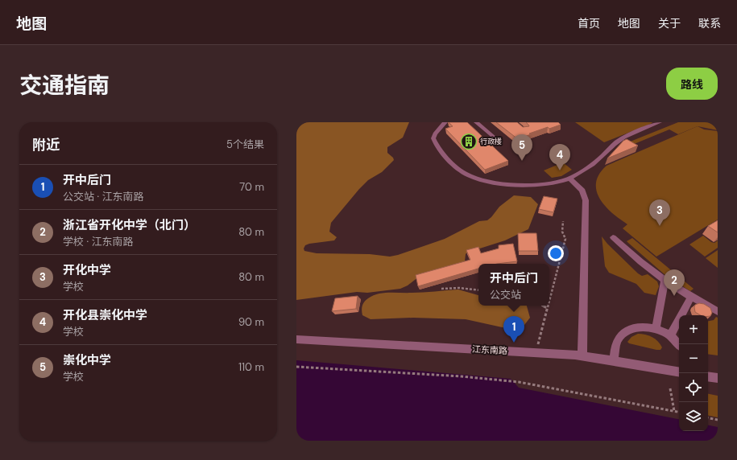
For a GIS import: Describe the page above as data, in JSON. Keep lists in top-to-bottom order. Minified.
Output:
{"streets":{"street":["江东南路"]},"places":{"building":["行政楼"]},"page":{"header":"地图","nav":["首页","地图","关于","联系"],"title":"交通指南","buttons":"路线","heading":["附近","5个结果"],"pins":["5","4","3","2","1"],"list":[{"mark":"1","name":"开中后门","note":"公交站 · 江东南路","value":"70 m"},{"mark":"2","name":"浙江省开化中学（北门）","note":"学校 · 江东南路","value":"80 m"},{"mark":"3","name":"开化中学","note":"学校","value":"80 m"},{"mark":"4","name":"开化县崇化中学","note":"学校","value":"90 m"},{"mark":"5","name":"崇化中学","note":"学校","value":"110 m"}],"popup":["开中后门","公交站"],"map_buttons":["+","−"]}}
